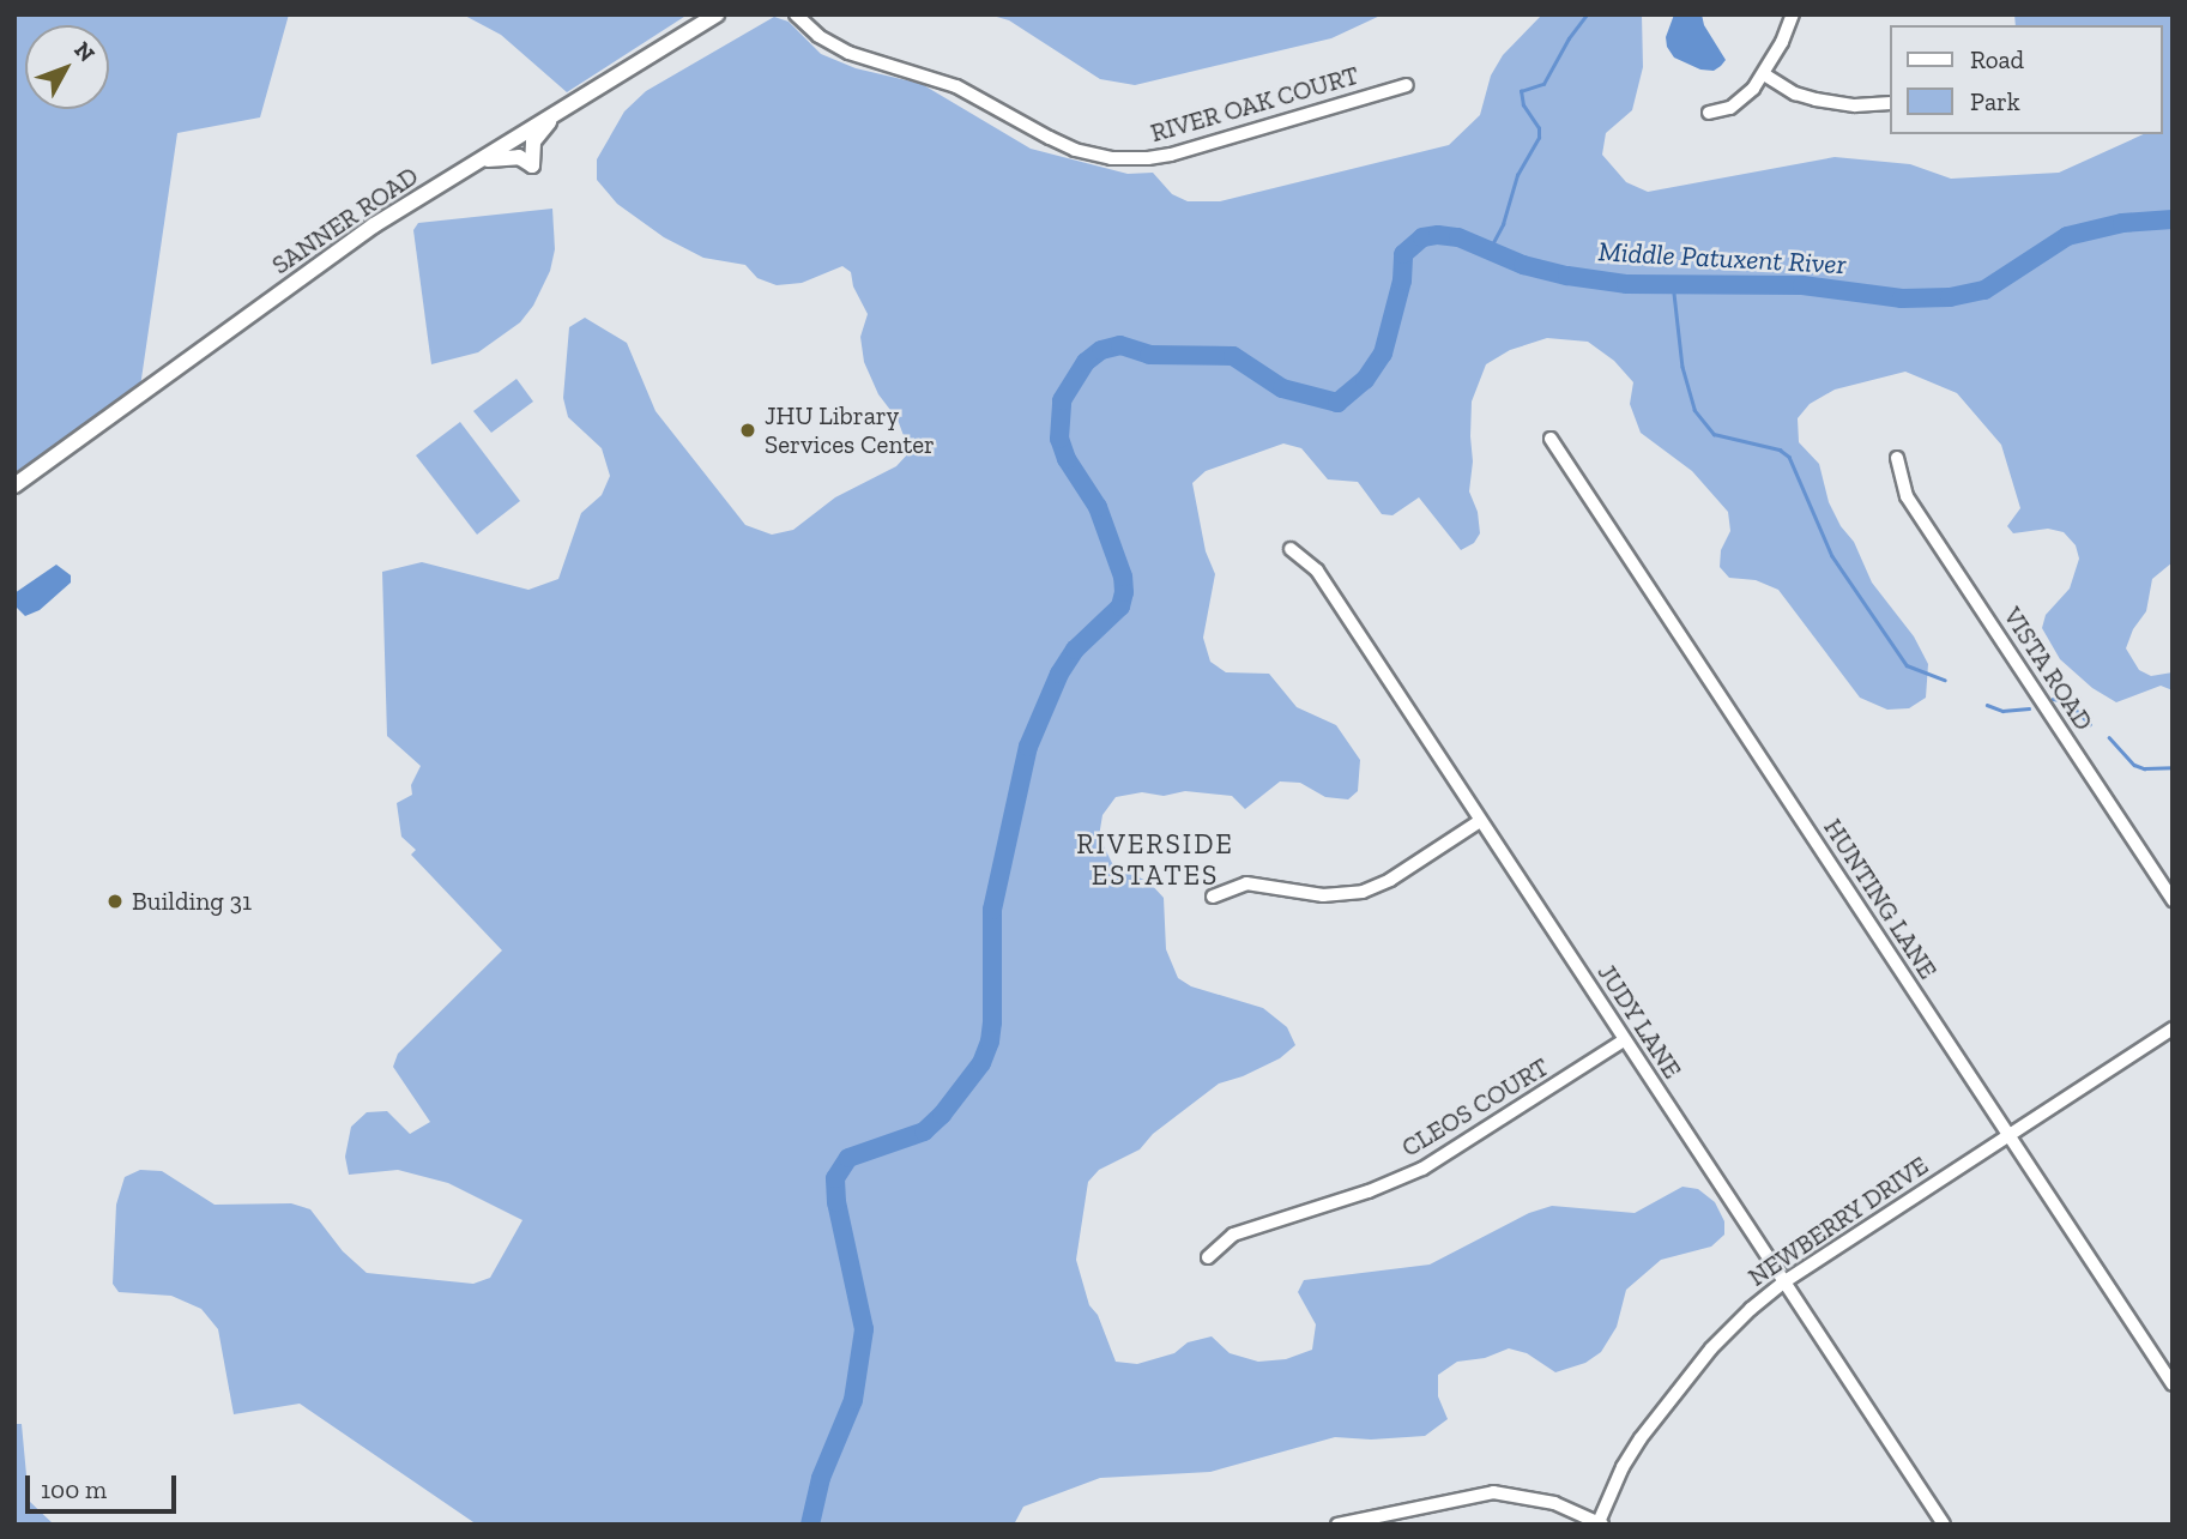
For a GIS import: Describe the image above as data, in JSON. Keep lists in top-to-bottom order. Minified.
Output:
{"streets":{"main road":["SANNER ROAD"],"street":["RIVER OAK COURT","VISTA ROAD","HUNTING LANE","JUDY LANE","CLEOS COURT","NEWBERRY DRIVE"]},"crossings":[["HUNTING LANE","NEWBERRY DRIVE"],["JUDY LANE","CLEOS COURT"],["JUDY LANE","NEWBERRY DRIVE"]],"districts":["RIVERSIDE ESTATES"],"water":["Middle Patuxent River"],"places":["JHU Library Services Center","Building 31"],"legend":["Road","Park"],"scale_bar":"100 m","north":"top right"}
